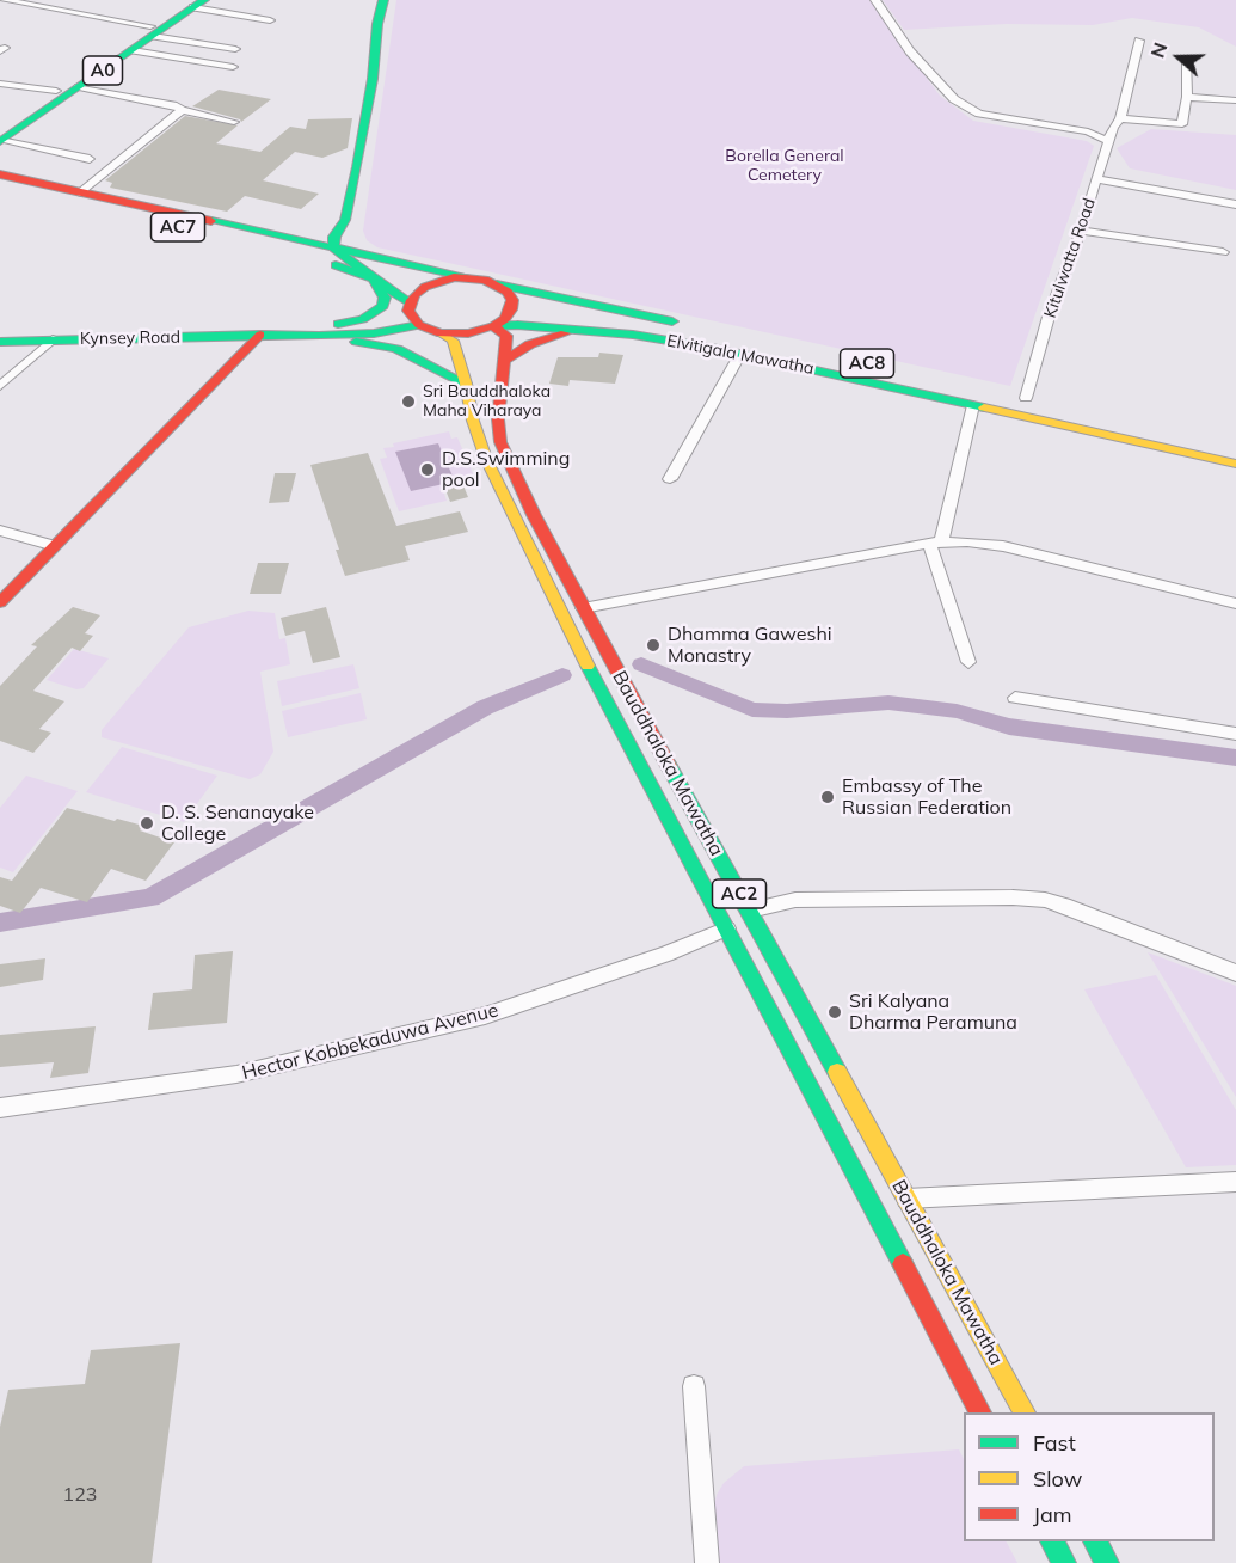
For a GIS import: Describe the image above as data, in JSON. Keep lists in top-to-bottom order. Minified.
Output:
{"streets":{"main road":["A0","AC7","Kynsey Road","Elvitigala Mawatha","AC8","Bauddhaloka Mawatha","AC2"],"street":["Kitulwatta Road","Hector Kobbekaduwa Avenue"]},"crossings":[["AC7","Kynsey Road"],["AC7","Elvitigala Mawatha"],["Kynsey Road","Elvitigala Mawatha"],["Elvitigala Mawatha","Bauddhaloka Mawatha"],["Bauddhaloka Mawatha","Hector Kobbekaduwa Avenue"]],"parks":["Borella General Cemetery"],"places":["Sri Bauddhaloka Maha Viharaya","D.S.Swimming pool","Dhamma Gaweshi Monastry","Embassy of The Russian Federation","D. S. Senanayake College","Sri Kalyana Dharma Peramuna"],"house_numbers":["123"],"legend":["Fast","Slow","Jam"],"north":"left"}
